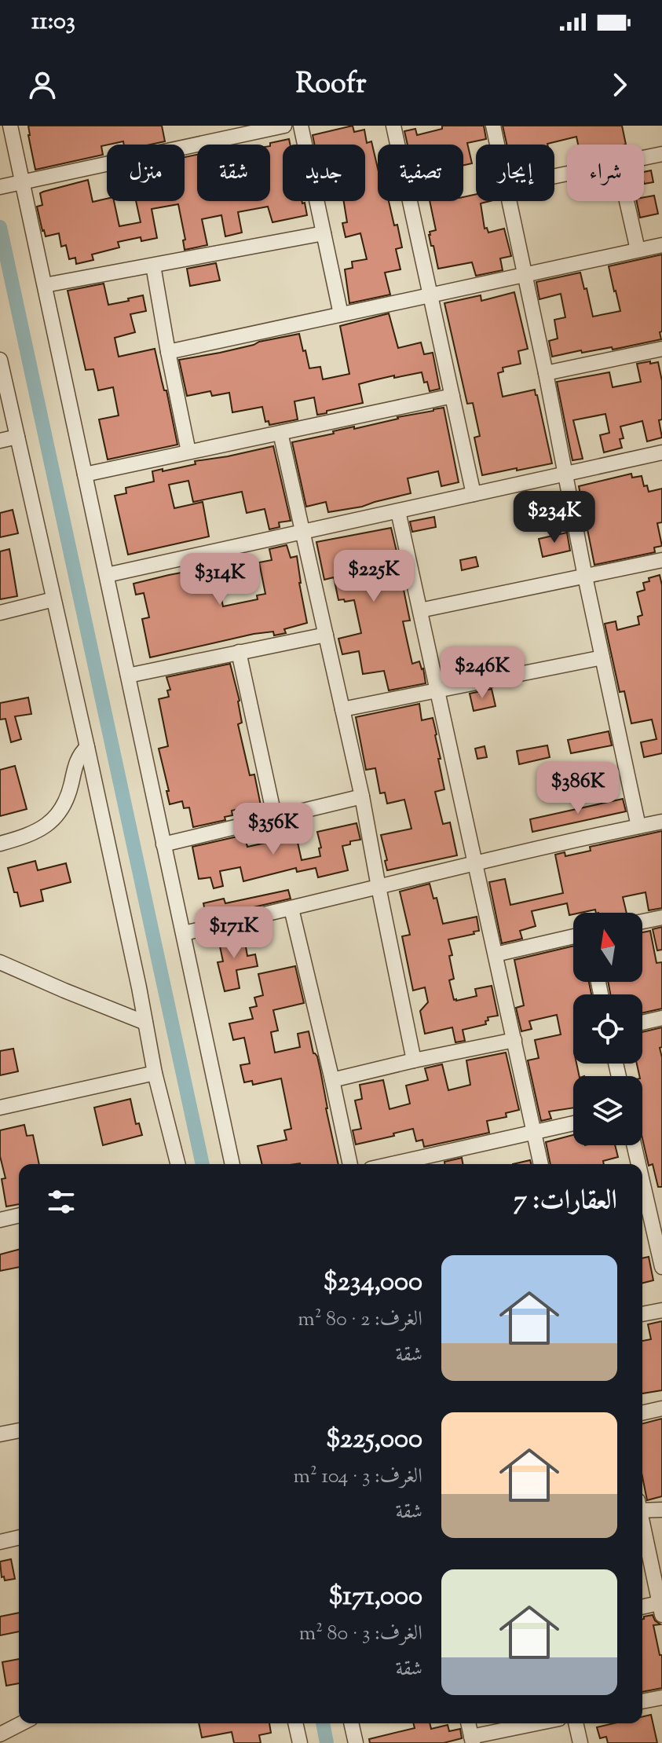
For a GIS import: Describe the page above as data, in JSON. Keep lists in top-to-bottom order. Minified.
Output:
{"north":"top","page":{"status":"11:03","header":"Roofr","chip":["شراء","إيجار","تصفية","جديد","شقة","منزل"],"price":["$234K","$225K","$314K","$246K","$386K","$356K","$171K"],"heading":"العقارات: 7","list":[{"name":"$234,000","note":"الغرف: 2 · 80 m² · شقة"},{"name":"$225,000","note":"الغرف: 3 · 104 m² · شقة"},{"name":"$171,000","note":"الغرف: 3 · 80 m² · شقة"}]}}
